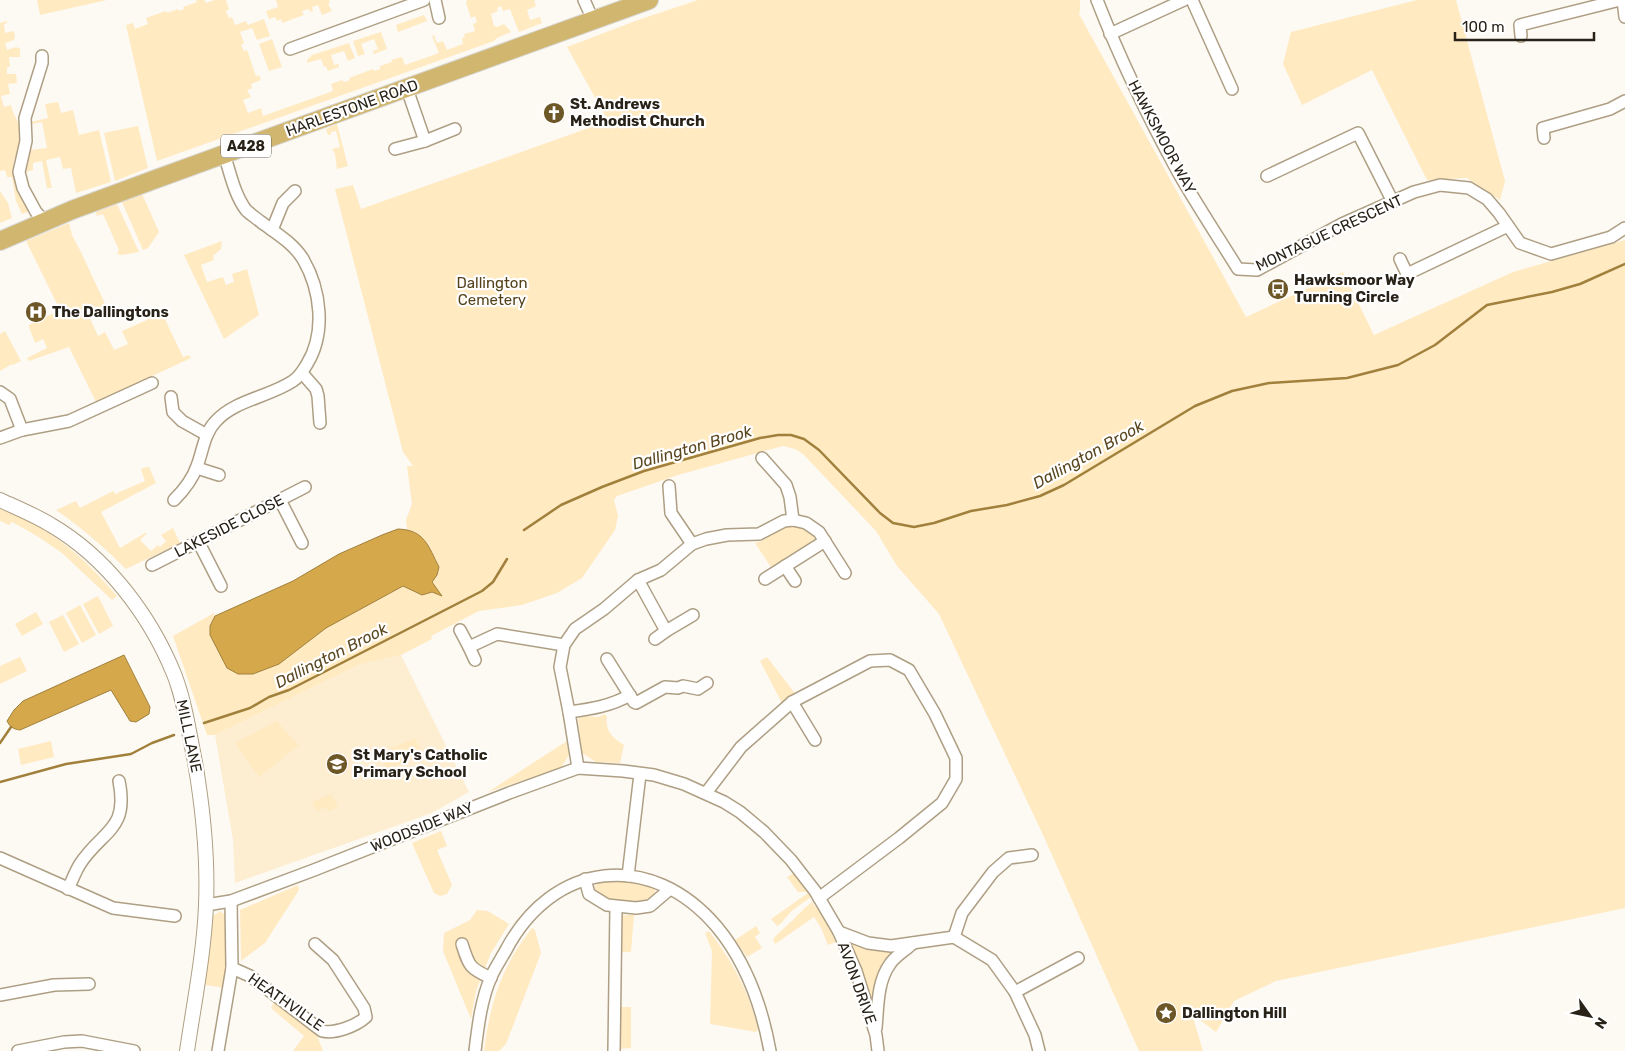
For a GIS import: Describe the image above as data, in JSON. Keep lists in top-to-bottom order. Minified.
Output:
{"streets":{"main road":["HARLESTONE ROAD","A428"],"street":["HAWKSMOOR WAY","MONTAGUE CRESCENT","LAKESIDE CLOSE","MILL LANE","WOODSIDE WAY","AVON DRIVE","HEATHVILLE"]},"crossings":[["HAWKSMOOR WAY","MONTAGUE CRESCENT"],["MILL LANE","WOODSIDE WAY"],["WOODSIDE WAY","AVON DRIVE"]],"water":["Dallington Brook"],"parks":["Dallington Cemetery"],"places":{"church":["St. Andrews Methodist Church"],"bus stop":["Hawksmoor Way Turning Circle"],"hospital":["The Dallingtons"],"school or university":["St Mary's Catholic Primary School"],"place":["Dallington Hill"]},"scale_bar":"100 m","north":"bottom right"}
